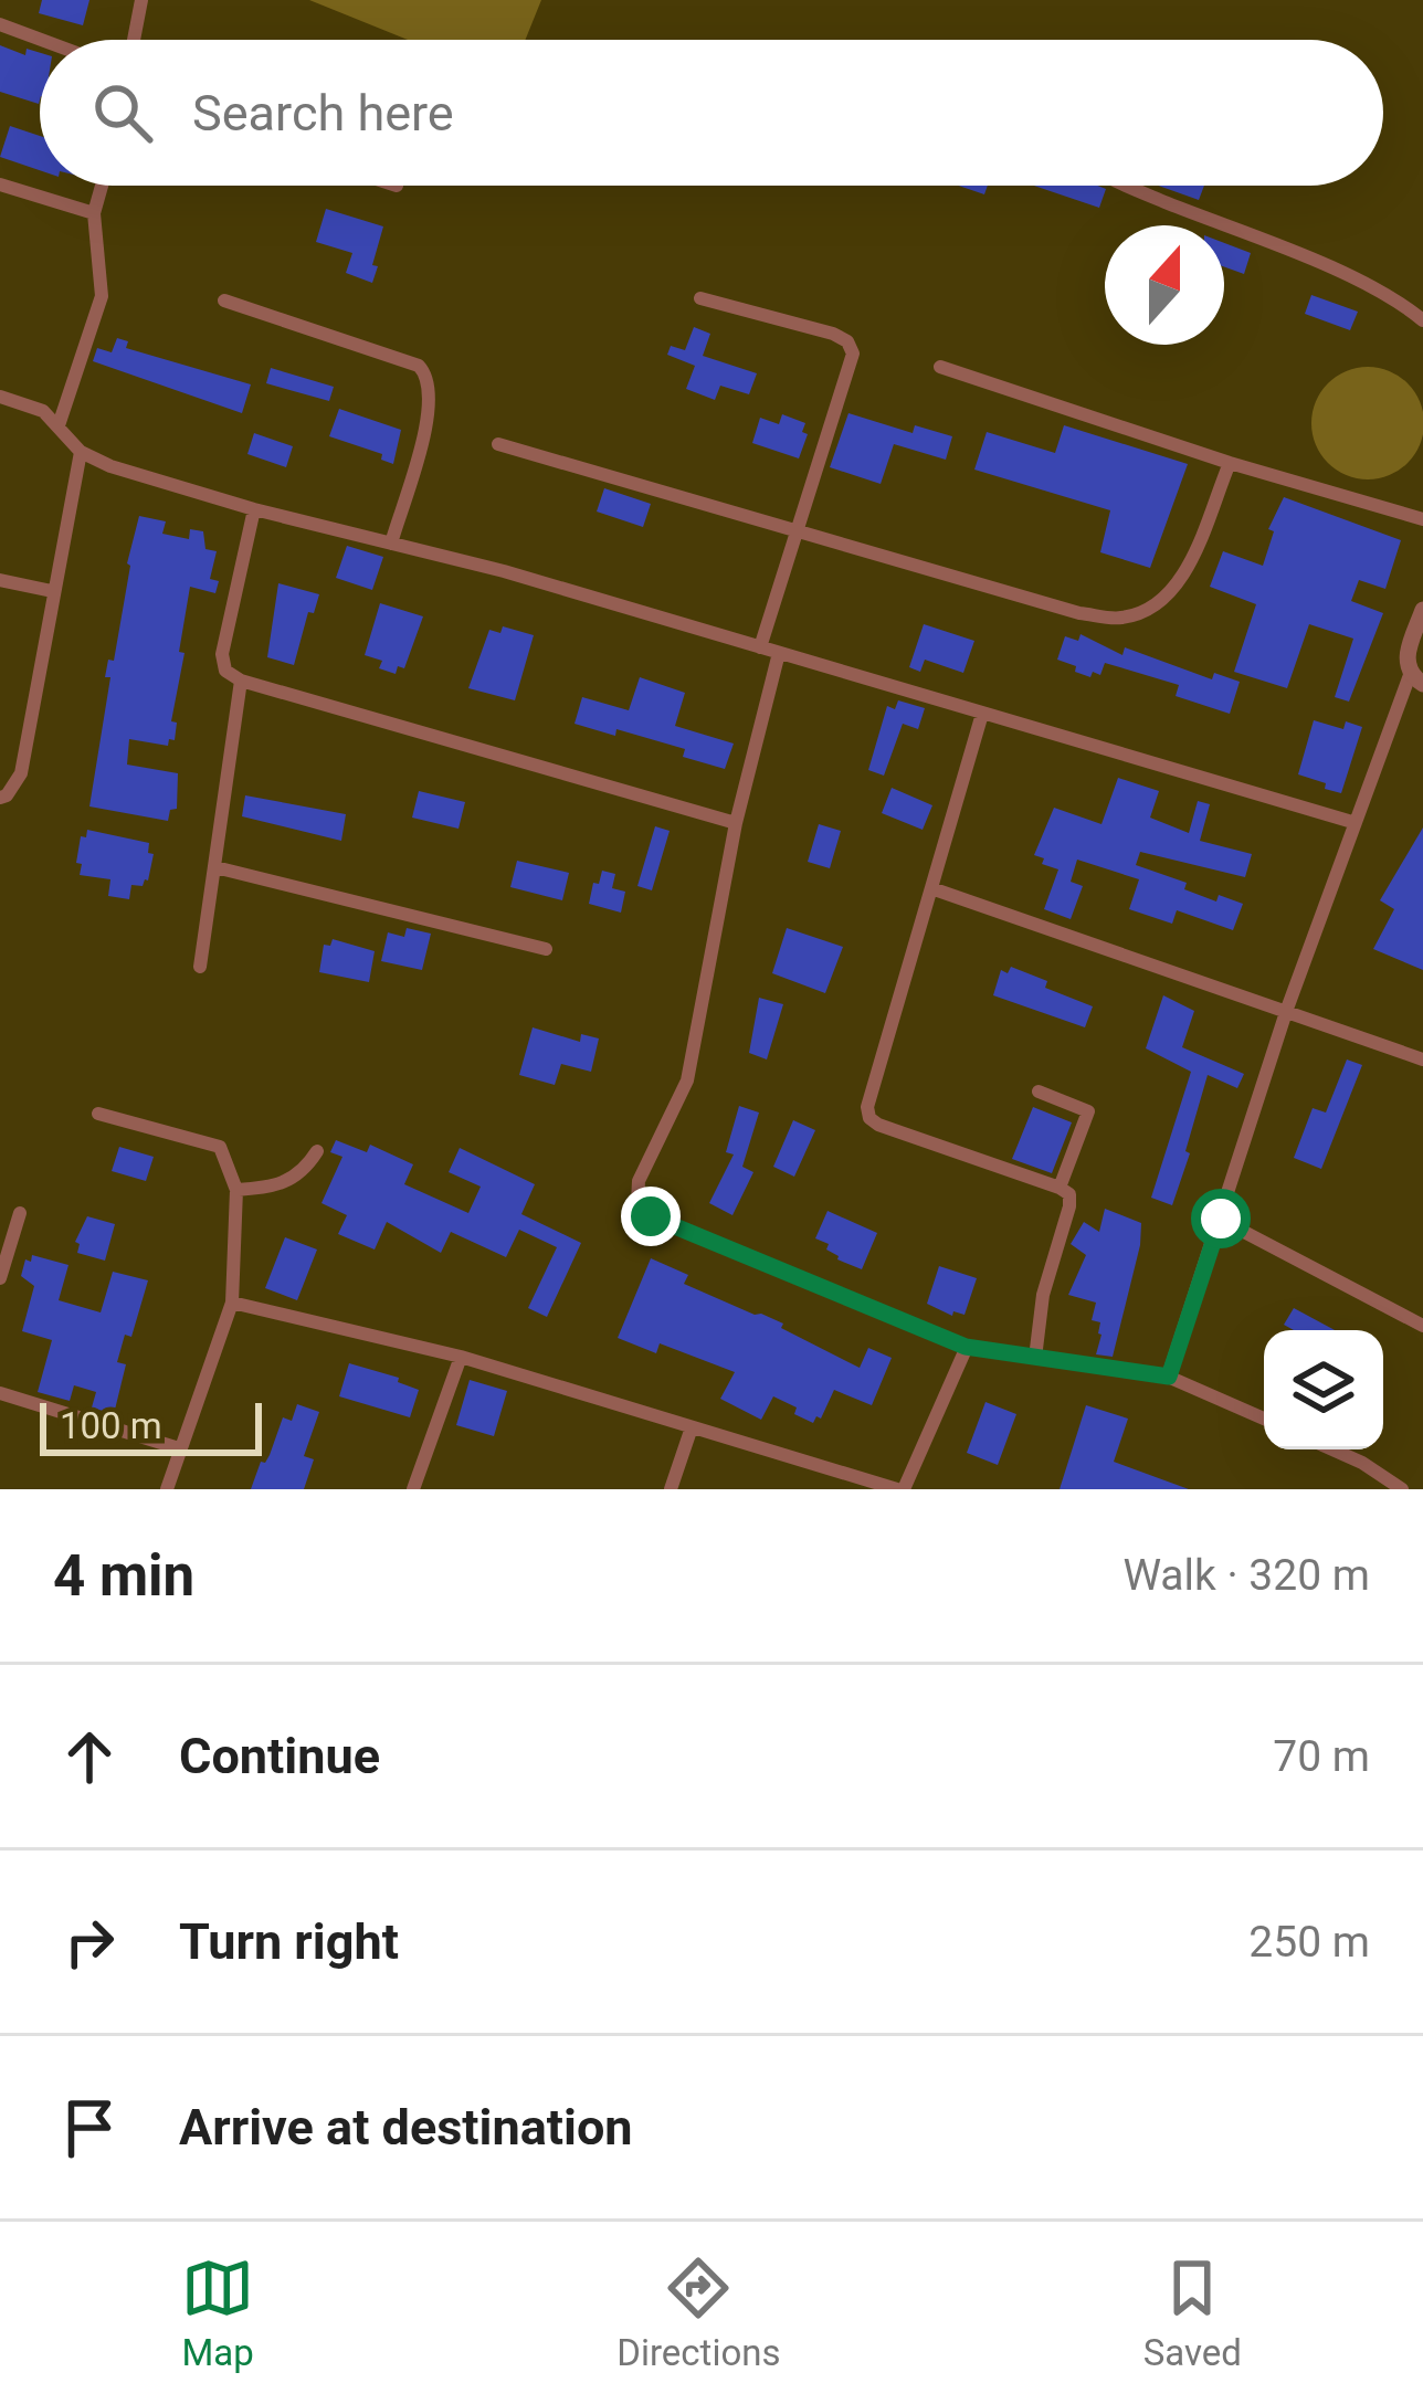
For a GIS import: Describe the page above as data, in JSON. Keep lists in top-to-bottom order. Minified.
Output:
{"scale_bar":"100 m","north":"top","page":{"search":"Search here","scale":"100 m","heading":["4 min","Walk · 320 m"],"list":[["Continue","70 m"],["Turn right","250 m"],"Arrive at destination"],"nav":["Map","Directions","Saved"]}}
